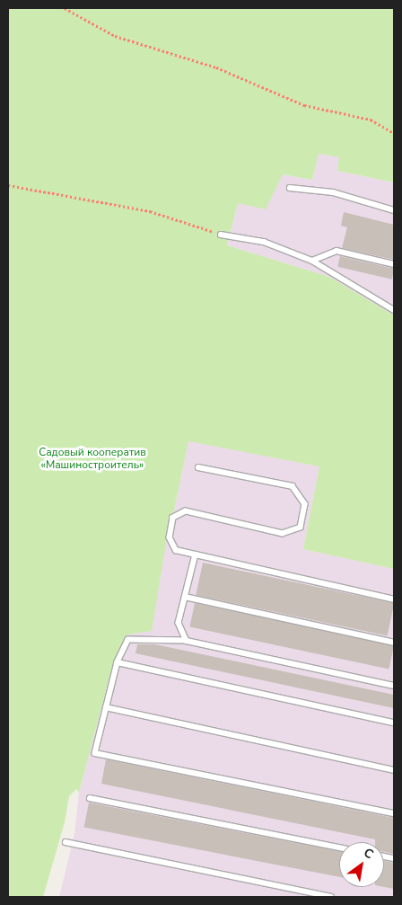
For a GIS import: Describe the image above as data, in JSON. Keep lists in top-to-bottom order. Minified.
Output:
{"parks":["Садовый кооператив «Машиностроитель»"],"north":"top right"}
